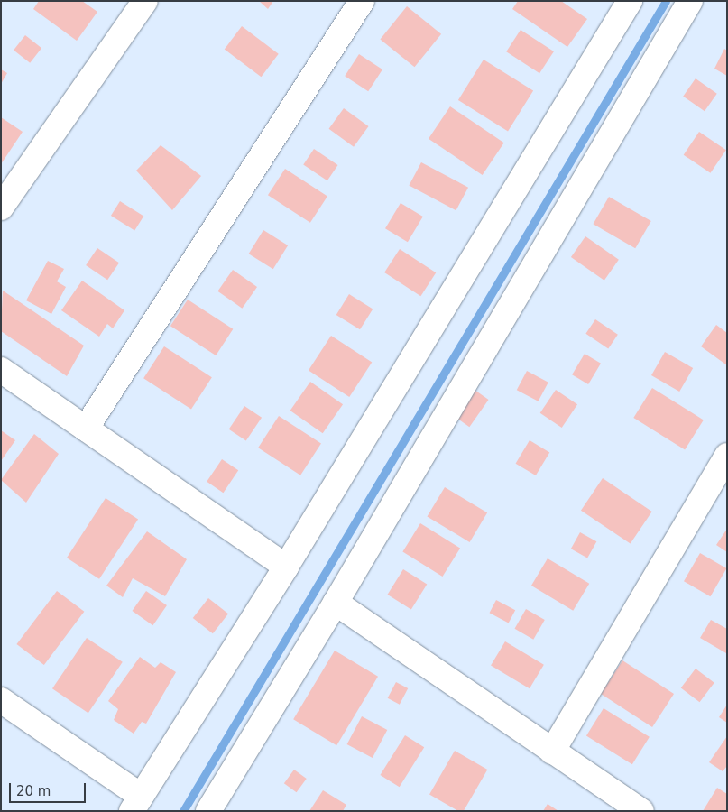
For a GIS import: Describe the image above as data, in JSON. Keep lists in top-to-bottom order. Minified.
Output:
{"scale_bar":"20 m"}
